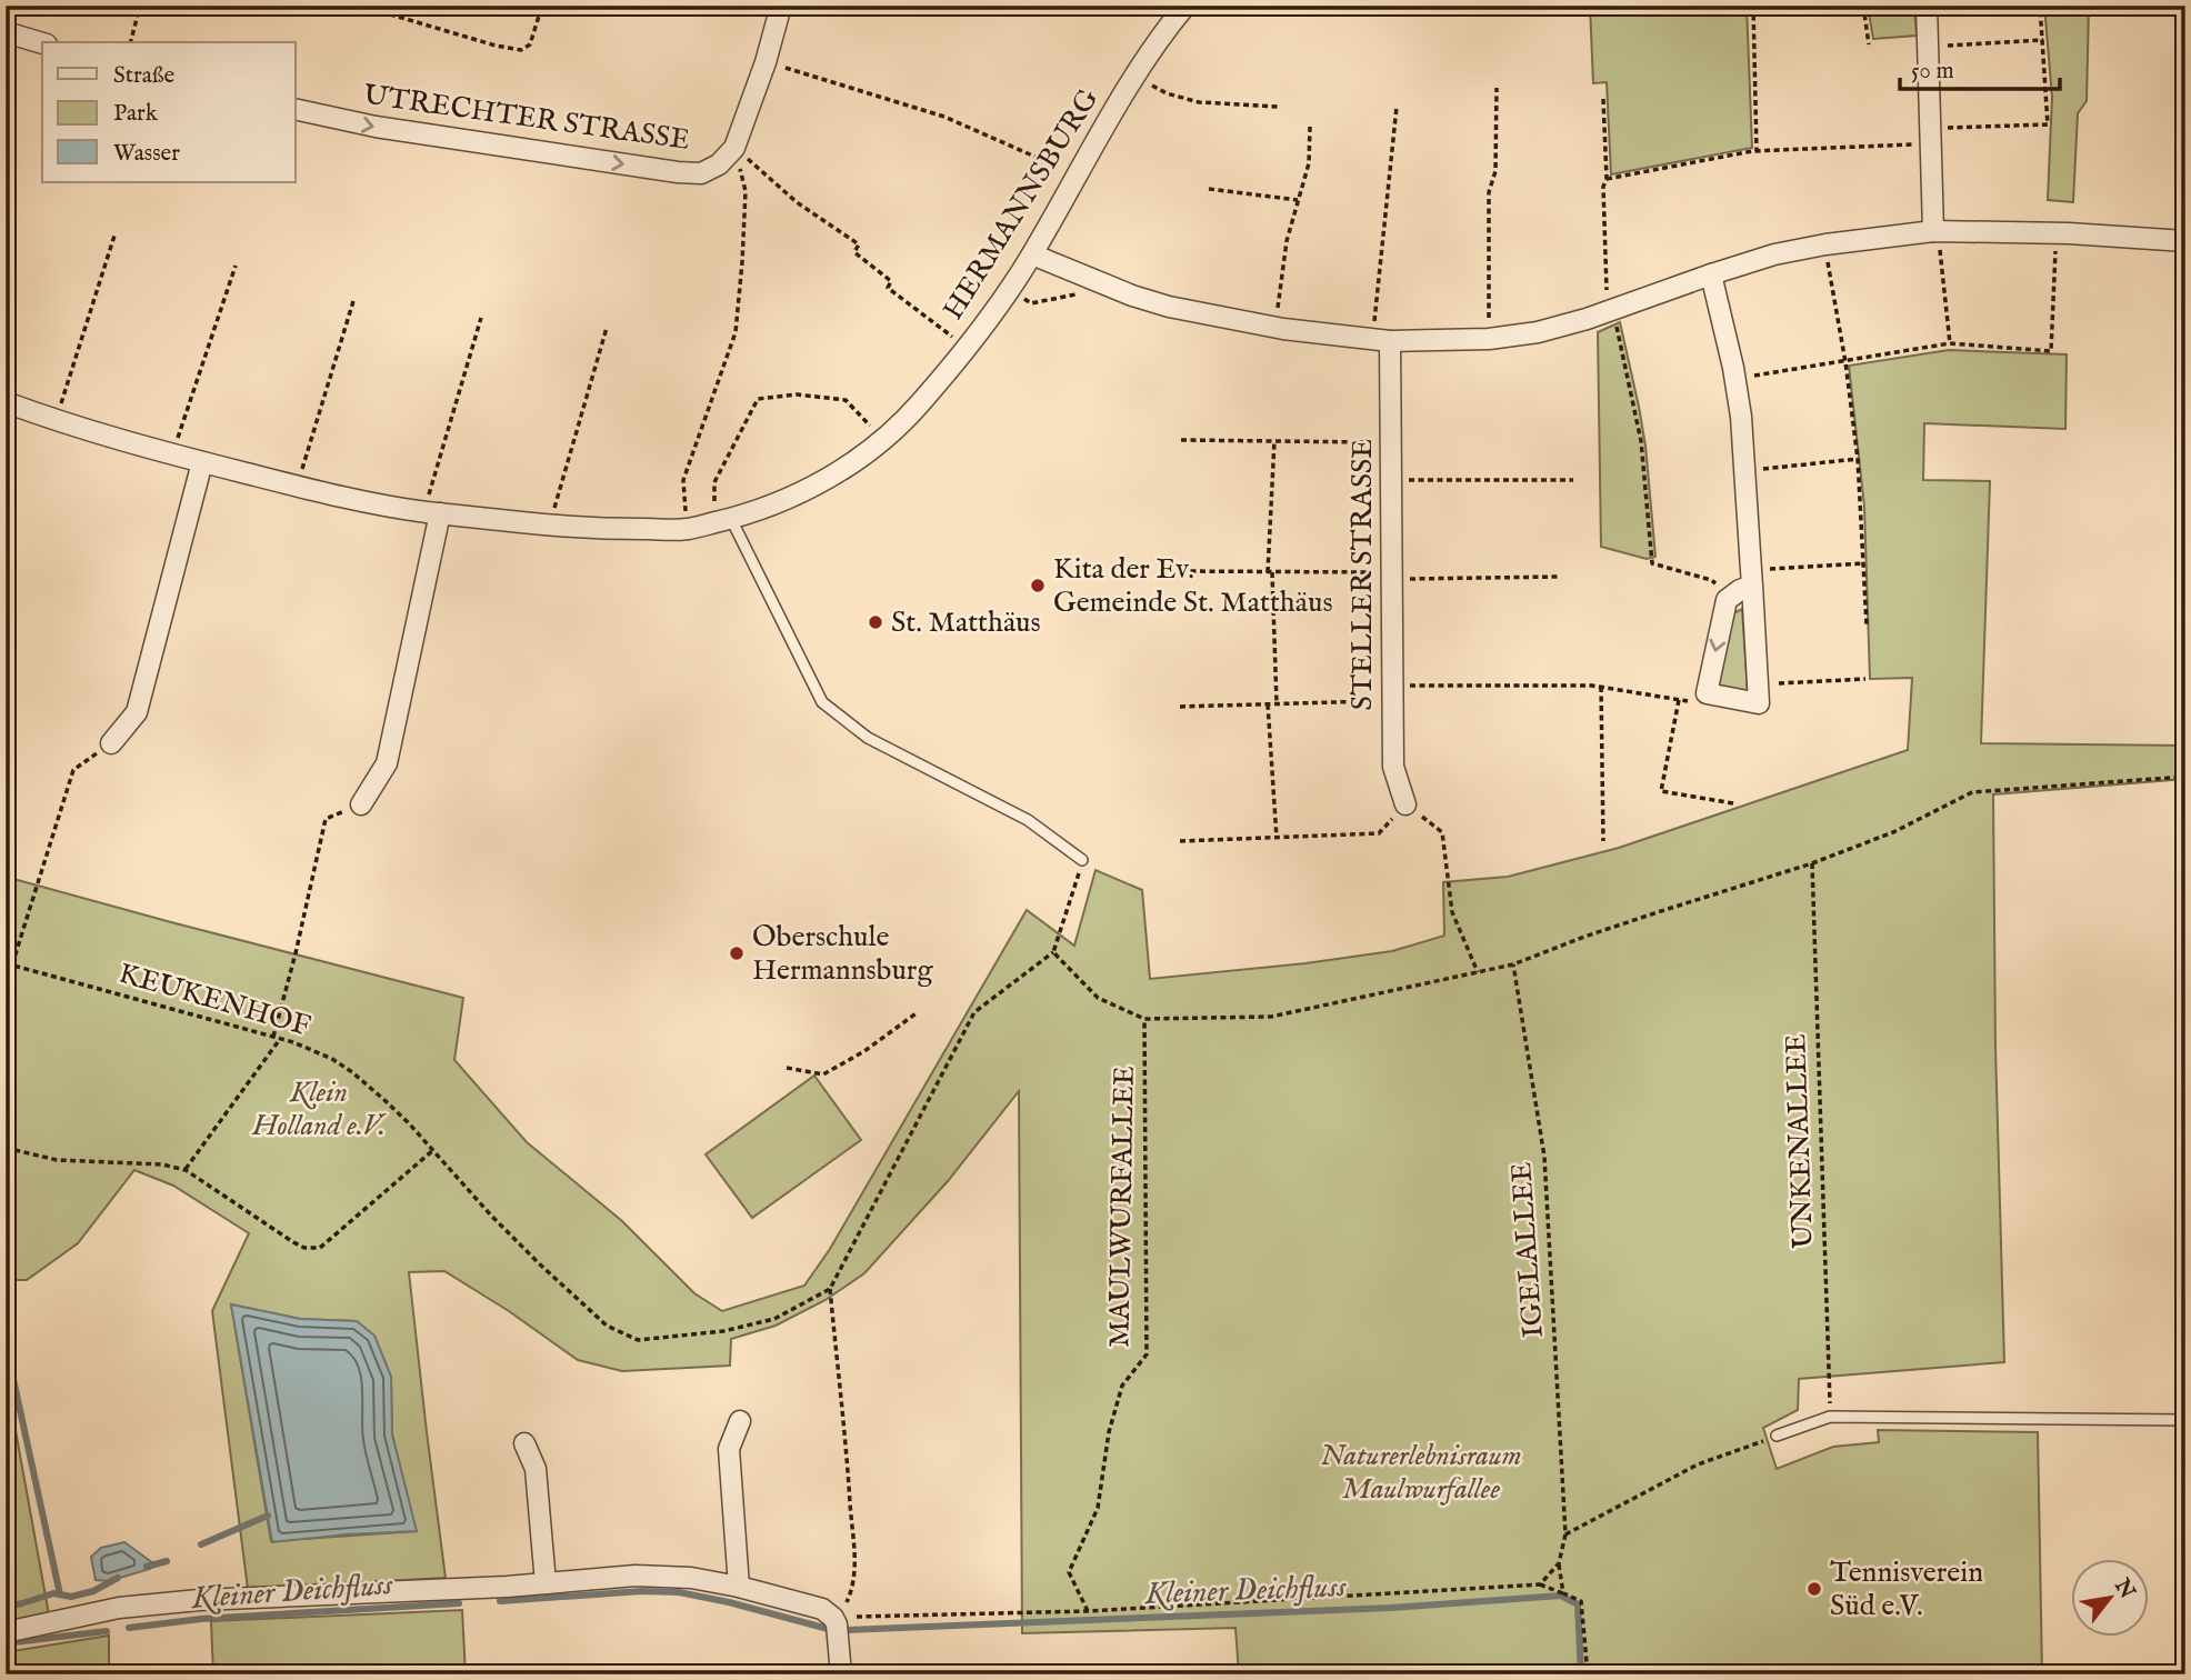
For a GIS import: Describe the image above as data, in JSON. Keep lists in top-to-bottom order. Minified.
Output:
{"streets":{"street":["UTRECHTER STRASSE","HERMANNSBURG","STELLER STRASSE"],"path":["KEUKENHOF","UNKENALLEE","MAULWURFALLEE","IGELALLEE"]},"one_way":["UTRECHTER STRASSE"],"water":["Kleiner Deichfluss"],"parks":["Klein Holland e.V.","Naturerlebnisraum Maulwurfallee"],"places":["Kita der Ev. Gemeinde St. Matthäus","St. Matthäus","Oberschule Hermannsburg","Tennisverein Süd e.V."],"legend":["Straße","Park","Wasser"],"scale_bar":"50 m","north":"top right"}
